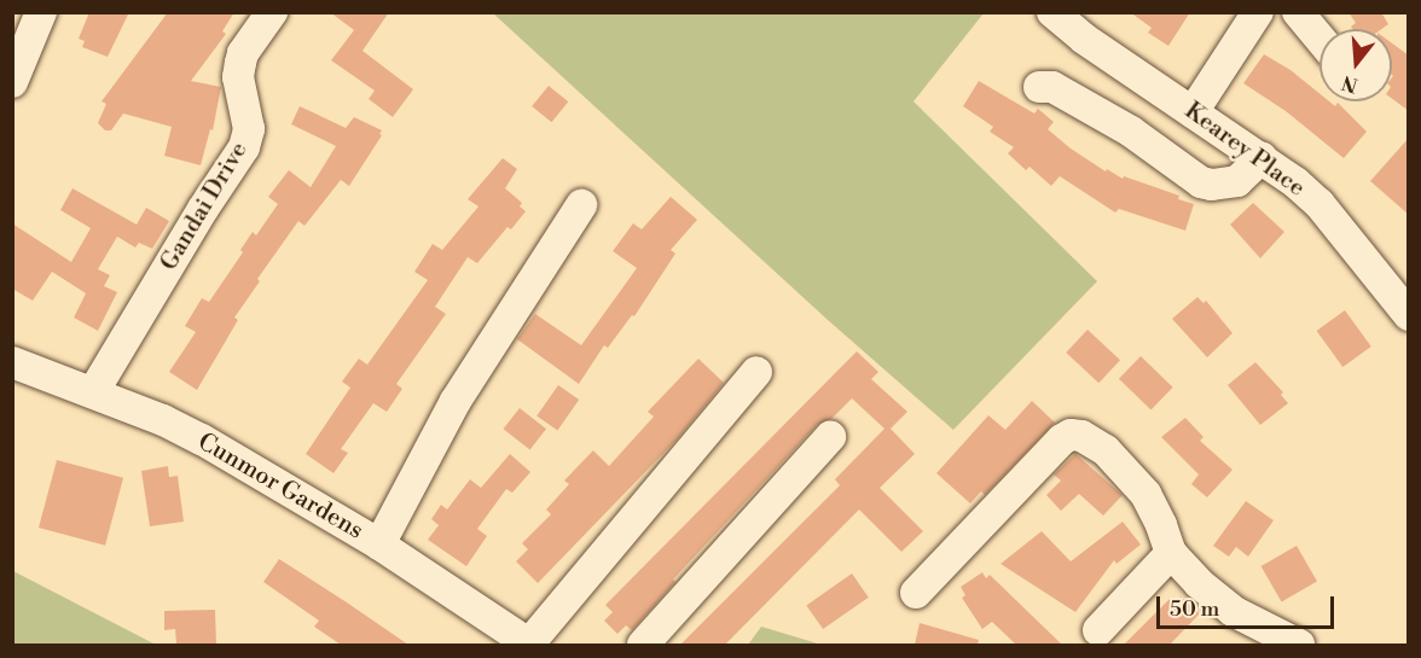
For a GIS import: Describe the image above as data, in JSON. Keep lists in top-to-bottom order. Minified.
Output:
{"streets":{"street":["Kearey Place","Gandai Drive","Cunmor Gardens"]},"crossings":[["Gandai Drive","Cunmor Gardens"]],"scale_bar":"50 m","north":"bottom"}
